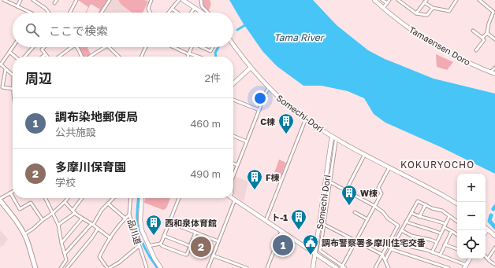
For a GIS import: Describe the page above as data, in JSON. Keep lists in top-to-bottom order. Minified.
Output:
{"streets":{"street":["Tamaensen Doro","Somechi-Dori","Somechi Dori","品川道"]},"crossings":[["Somechi-Dori","Somechi Dori"]],"districts":["KOKURYOCHO"],"water":["Tama River"],"places":{"building":["C棟","F棟","W棟","ト-1","西和泉体育館"],"public building":["調布警察署多摩川住宅交番"]},"page":{"search":"ここで検索","heading":["周辺","2件"],"list":[{"mark":"1","name":"調布染地郵便局","note":"公共施設","value":"460 m"},{"mark":"2","name":"多摩川保育園","note":"学校","value":"490 m"}],"map_buttons":["+","−"],"pins":["1","2"]}}
